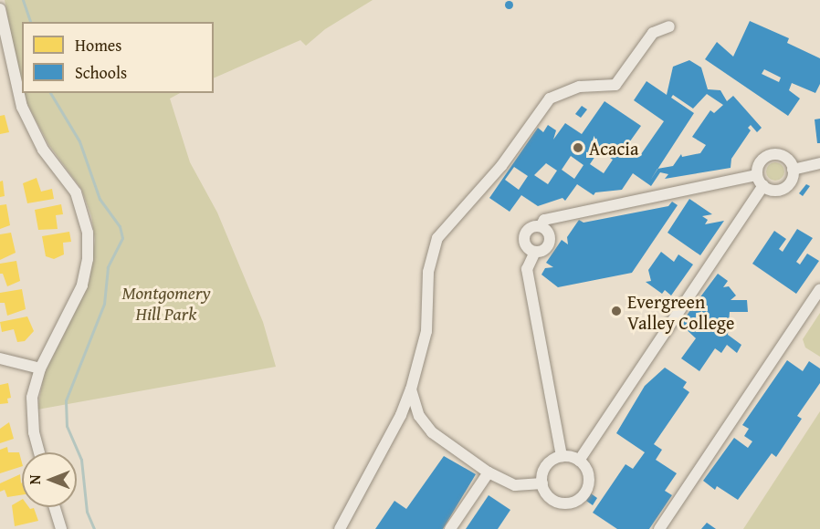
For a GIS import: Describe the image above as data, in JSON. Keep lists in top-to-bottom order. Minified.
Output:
{"parks":["Montgomery Hill Park"],"places":["Acacia","Evergreen Valley College"],"legend":["Homes","Schools"],"north":"left"}
